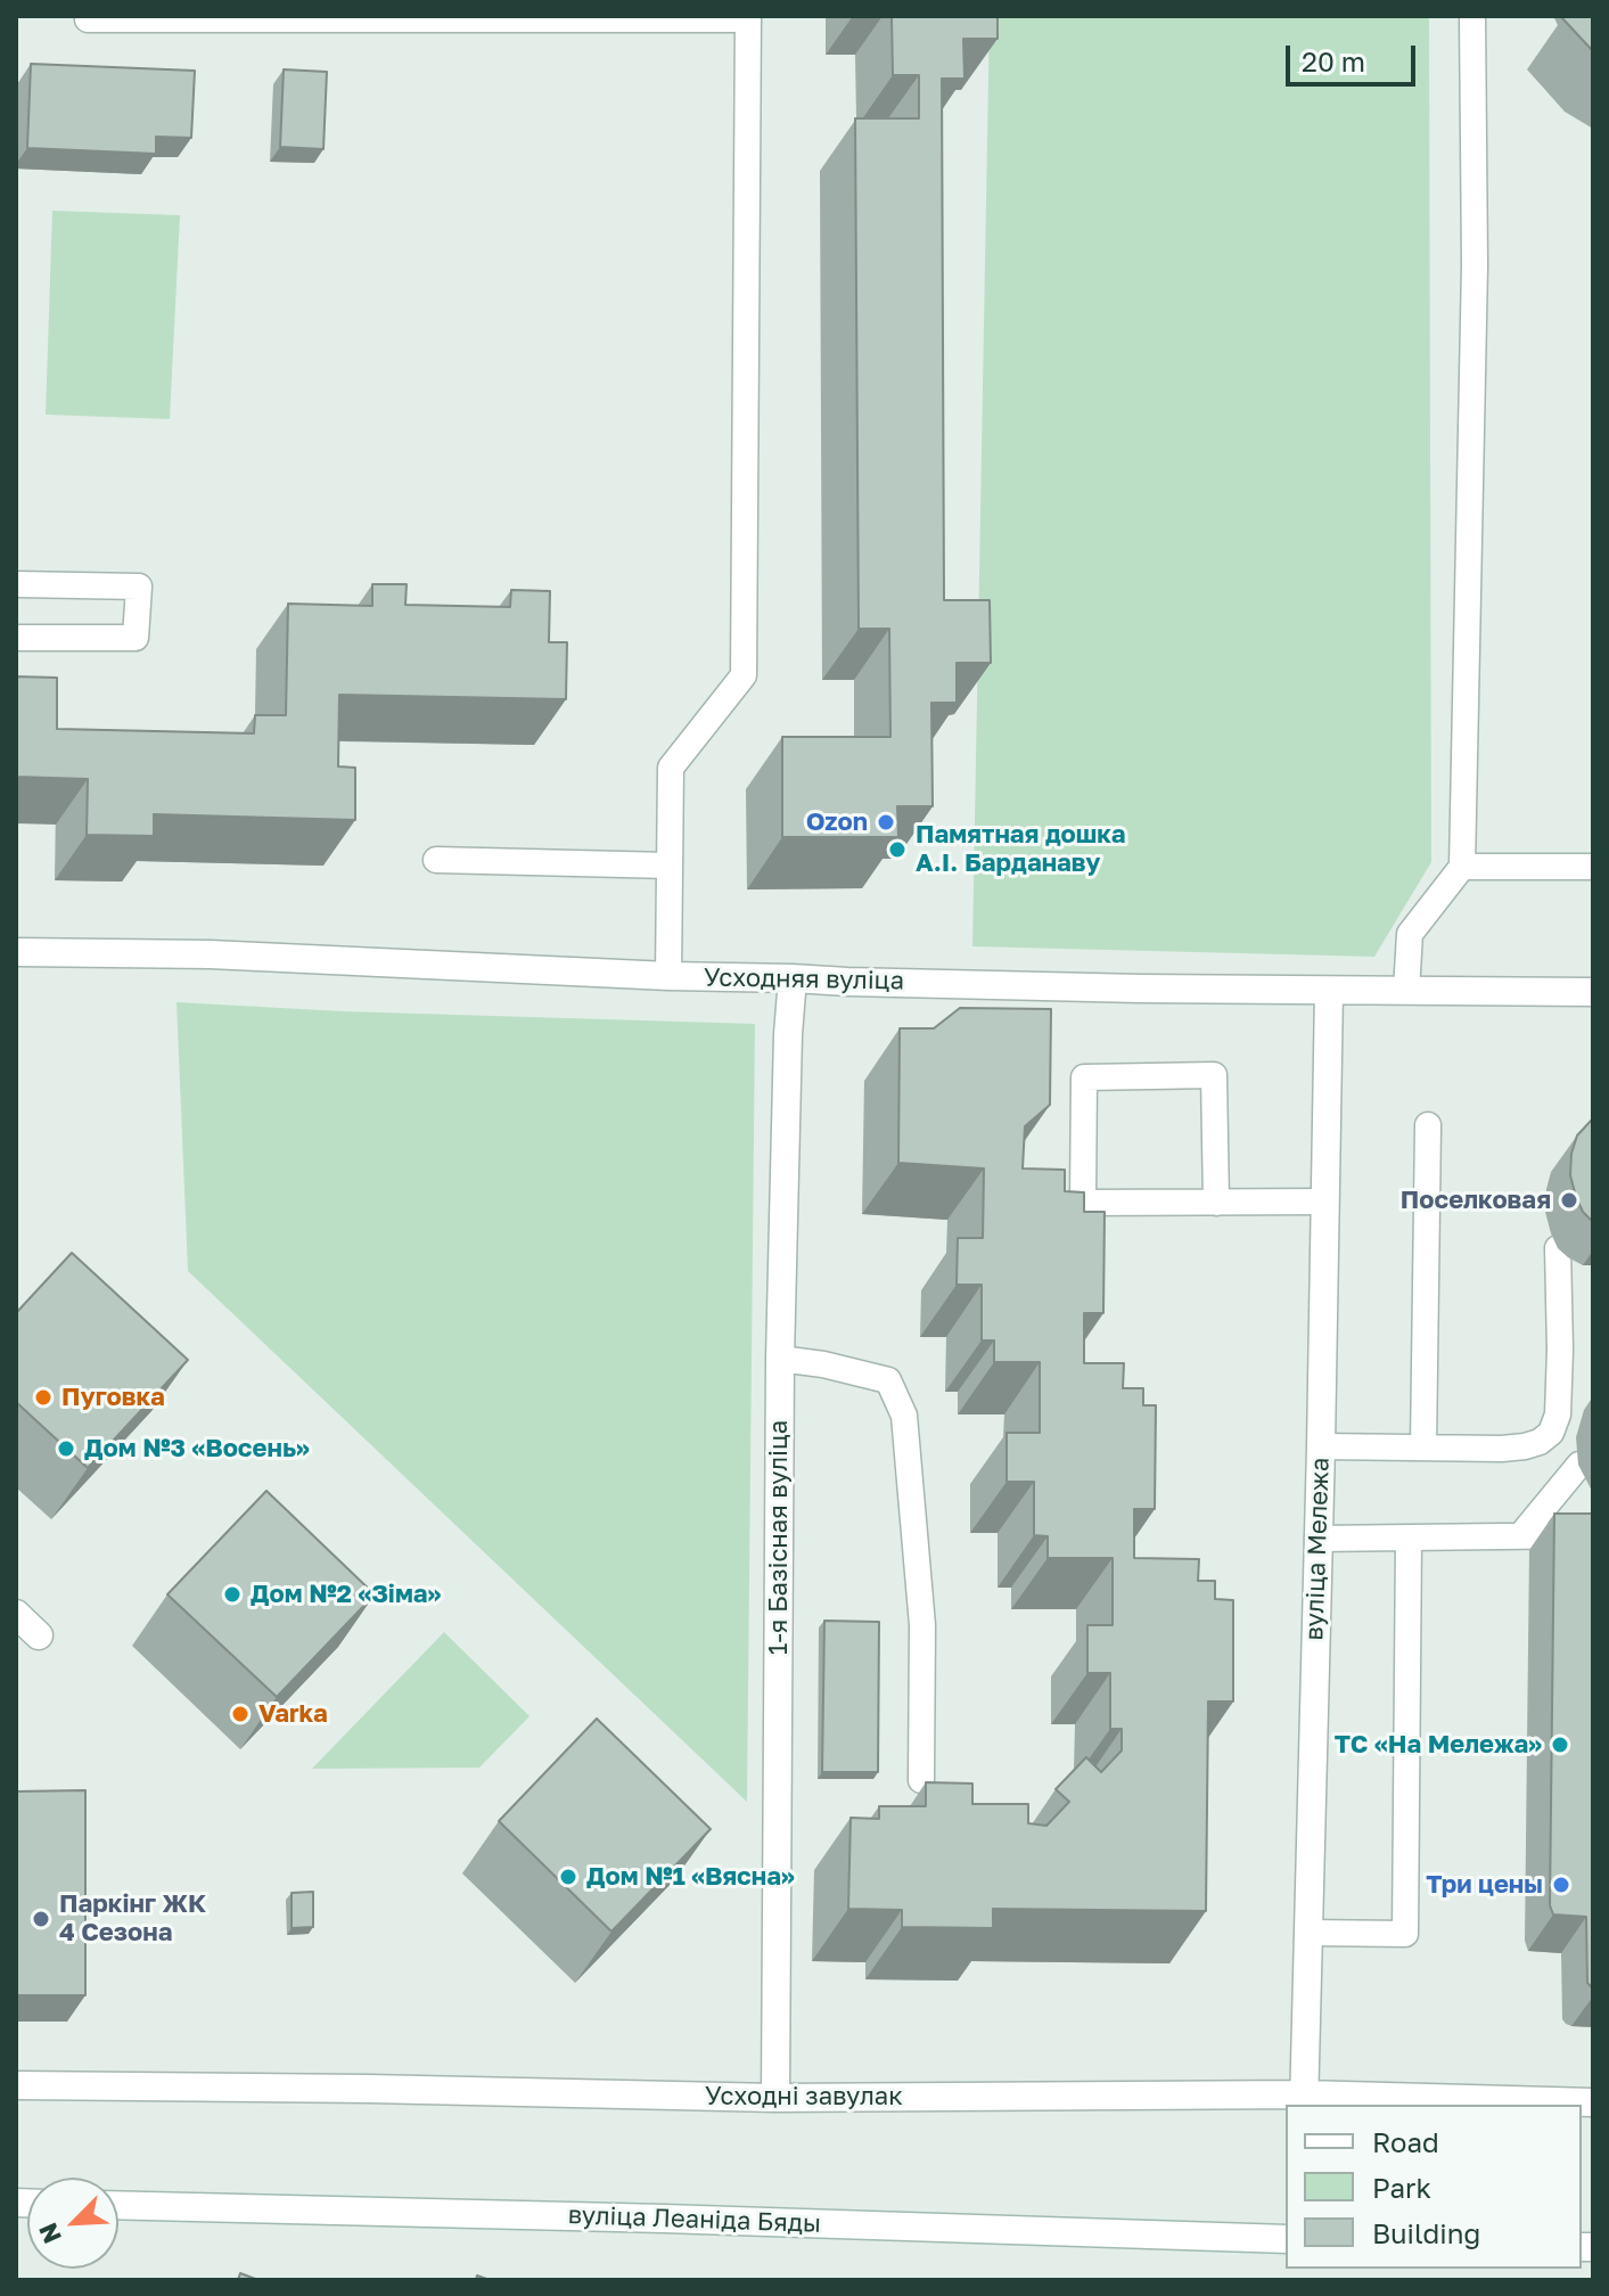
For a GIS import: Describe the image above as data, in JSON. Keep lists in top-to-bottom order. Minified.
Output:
{"streets":{"street":["Усходняя вуліца","1-я Базісная вуліца","вуліца Мележа","Усходні завулак","вуліца Леаніда Бяды"]},"crossings":[["Усходняя вуліца","1-я Базісная вуліца"],["Усходняя вуліца","вуліца Мележа"],["1-я Базісная вуліца","Усходні завулак"],["вуліца Мележа","Усходні завулак"]],"places":["Ozon","Памятная дошка А.І. Барданаву","Поселковая","Пуговка","Дом №3 «Восень»","Дом №2 «Зіма»","Varka","ТС «На Мележа»","Дом №1 «Вясна»","Три цены","Паркінг ЖК 4 Сезона"],"legend":["Road","Park","Building"],"scale_bar":"20 m","north":"bottom left"}
